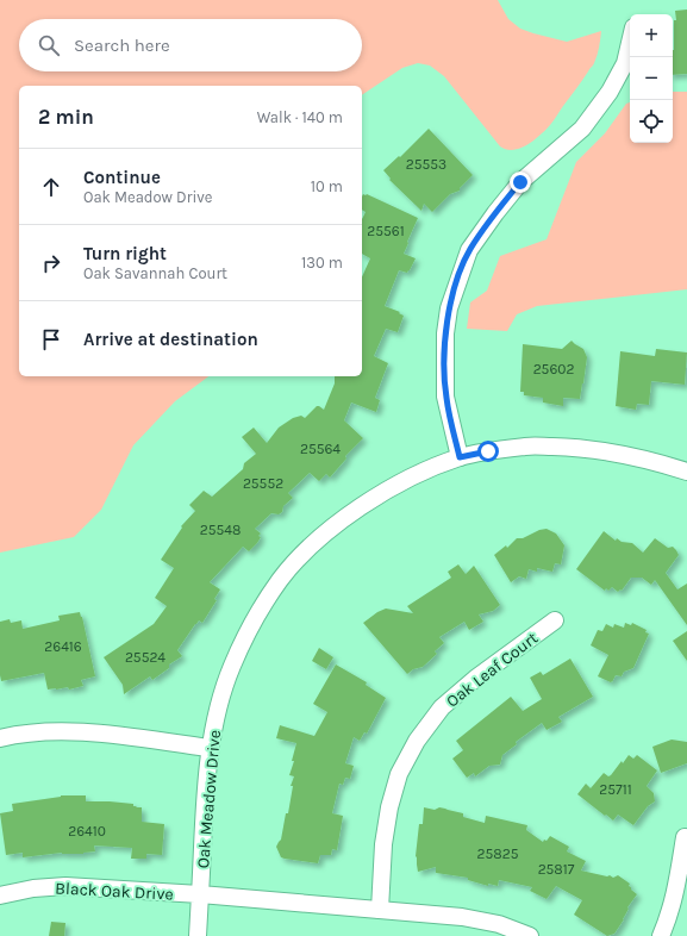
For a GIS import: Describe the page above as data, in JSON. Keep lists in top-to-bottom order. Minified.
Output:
{"streets":{"street":["Oak Leaf Court","Oak Meadow Drive","Black Oak Drive"]},"crossings":[["Oak Meadow Drive","Black Oak Drive"]],"house_numbers":["25553","25561","25602","25564","25552","25548","26416","25524","25711","26410","25825","25817"],"page":{"map_buttons":["+","−"],"search":"Search here","heading":["2 min","Walk · 140 m"],"list":[["Continue","Oak Meadow Drive","10 m"],["Turn right","Oak Savannah Court","130 m"],"Arrive at destination"]}}
